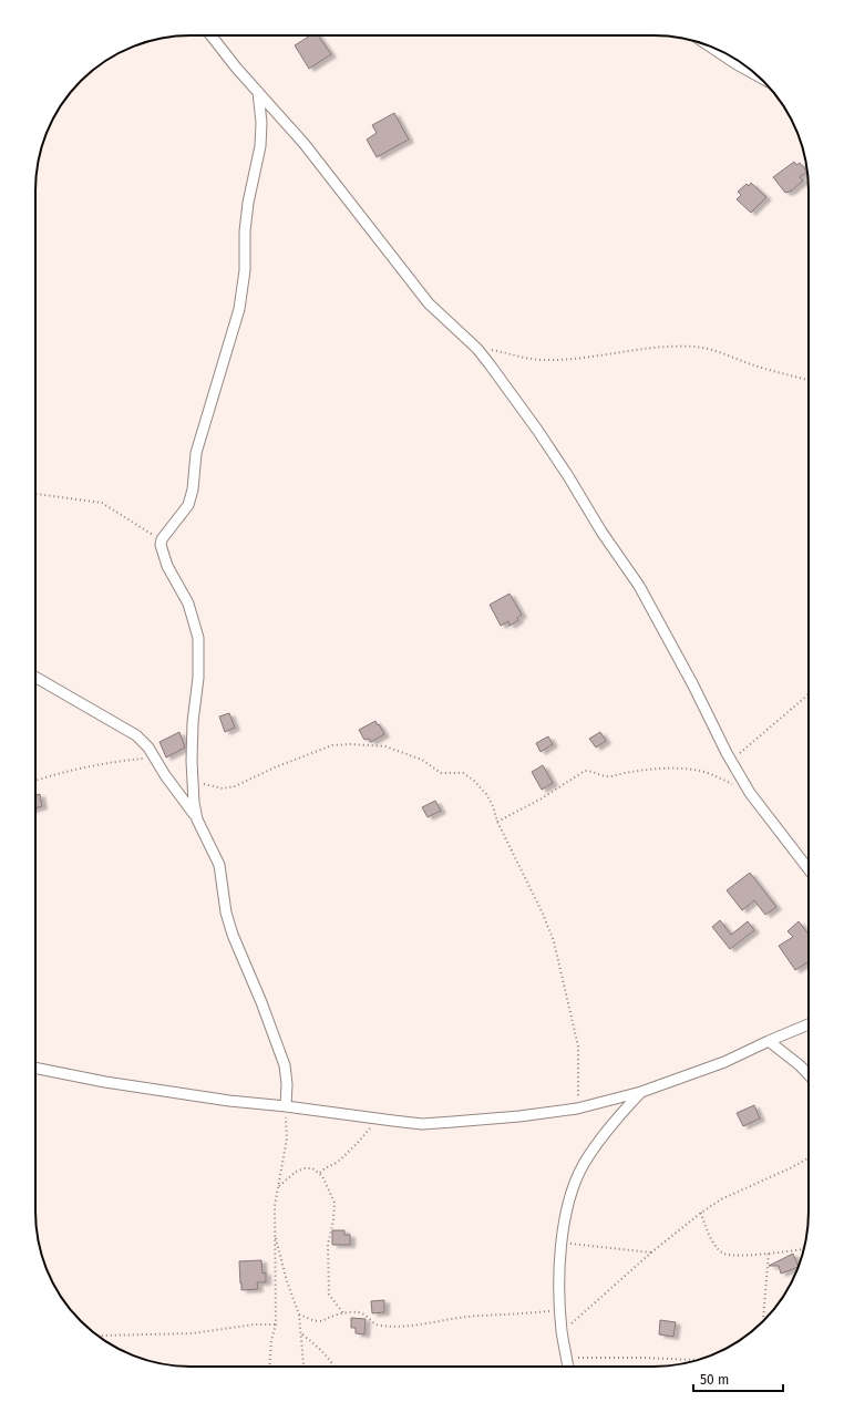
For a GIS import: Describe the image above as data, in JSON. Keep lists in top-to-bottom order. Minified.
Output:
{"scale_bar":"50 m"}
